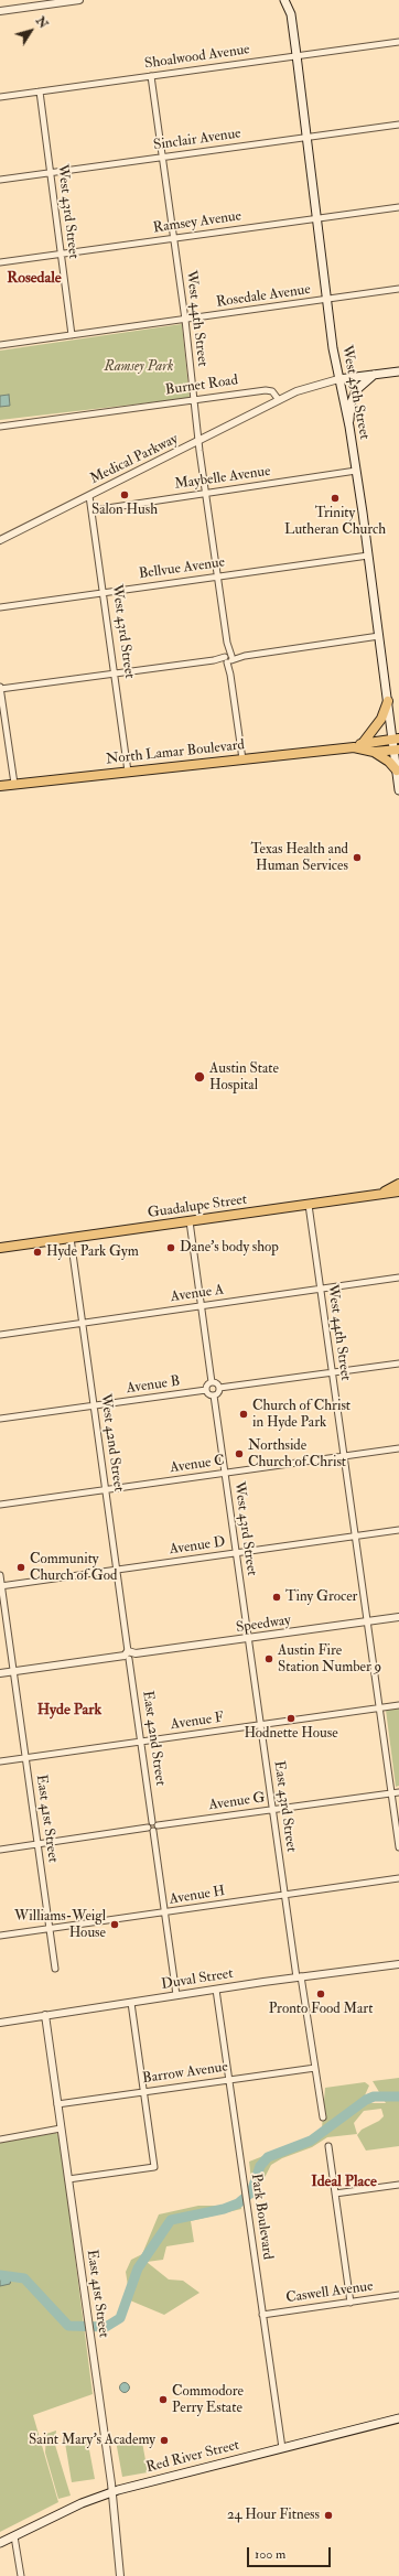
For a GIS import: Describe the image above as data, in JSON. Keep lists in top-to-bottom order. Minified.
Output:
{"streets":{"main road":["West 45th Street","North Lamar Boulevard","Guadalupe Street","Red River Street"],"street":["Shoalwood Avenue","Sinclair Avenue","West 43rd Street","Ramsey Avenue","Rosedale Avenue","West 44th Street","Burnet Road","Medical Parkway","Maybelle Avenue","Bellvue Avenue","Avenue A","Avenue B","West 42nd Street","Avenue C","Avenue D","Speedway","Avenue F","East 42nd Street","Avenue G","East 43rd Street","East 41st Street","Avenue H","Duval Street","Barrow Avenue","Park Boulevard","Caswell Avenue"]},"crossings":[["Shoalwood Avenue","West 43rd Street"],["Shoalwood Avenue","West 44th Street"],["Shoalwood Avenue","West 45th Street"],["Sinclair Avenue","West 43rd Street"],["Sinclair Avenue","West 44th Street"],["Sinclair Avenue","West 45th Street"],["West 43rd Street","Ramsey Avenue"],["West 43rd Street","Rosedale Avenue"],["West 43rd Street","Medical Parkway"],["West 43rd Street","Maybelle Avenue"],["West 43rd Street","Bellvue Avenue"],["West 43rd Street","North Lamar Boulevard"],["West 43rd Street","Avenue B"],["West 43rd Street","Avenue C"],["West 43rd Street","Avenue D"],["West 43rd Street","Speedway"],["West 43rd Street","East 43rd Street"],["Ramsey Avenue","West 44th Street"],["Ramsey Avenue","West 45th Street"],["Rosedale Avenue","West 44th Street"],["Rosedale Avenue","West 45th Street"],["West 44th Street","Burnet Road"],["West 44th Street","Medical Parkway"],["West 44th Street","Maybelle Avenue"],["West 44th Street","Bellvue Avenue"],["West 44th Street","North Lamar Boulevard"],["West 44th Street","Guadalupe Street"],["West 44th Street","Avenue A"],["West 44th Street","Avenue C"],["West 44th Street","Avenue D"],["West 44th Street","Speedway"],["West 44th Street","Avenue F"],["West 44th Street","Avenue G"],["Burnet Road","Medical Parkway"],["West 45th Street","Maybelle Avenue"],["West 45th Street","Bellvue Avenue"],["West 45th Street","North Lamar Boulevard"],["Guadalupe Street","West 42nd Street"],["Avenue A","West 42nd Street"],["Avenue B","West 42nd Street"],["West 42nd Street","Avenue C"],["West 42nd Street","Avenue D"],["West 42nd Street","Speedway"],["West 42nd Street","East 42nd Street"],["Avenue D","East 41st Street"],["Speedway","East 42nd Street"],["Speedway","East 43rd Street"],["Speedway","East 41st Street"],["Avenue F","East 42nd Street"],["Avenue F","East 43rd Street"],["Avenue F","East 41st Street"],["East 42nd Street","Avenue G"],["Avenue G","East 43rd Street"],["East 43rd Street","Avenue H"],["East 43rd Street","Duval Street"],["East 43rd Street","Barrow Avenue"],["East 41st Street","Avenue H"],["East 41st Street","Duval Street"],["East 41st Street","Barrow Avenue"],["East 41st Street","Red River Street"],["Duval Street","Park Boulevard"],["Barrow Avenue","Park Boulevard"],["Park Boulevard","Caswell Avenue"],["Park Boulevard","Red River Street"]],"districts":["Rosedale","Hyde Park","Ideal Place"],"parks":["Ramsey Park"],"places":["Salon Hush","Trinity Lutheran Church","Texas Health and Human Services","Austin State Hospital","Dane's body shop","Hyde Park Gym","Church of Christ in Hyde Park","Northside Church of Christ","Community Church of God","Tiny Grocer","Austin Fire Station Number 9","Hodnette House","Williams-Weigl House","Pronto Food Mart","Commodore Perry Estate","Saint Mary's Academy","24 Hour Fitness"],"scale_bar":"100 m","north":"top right"}
